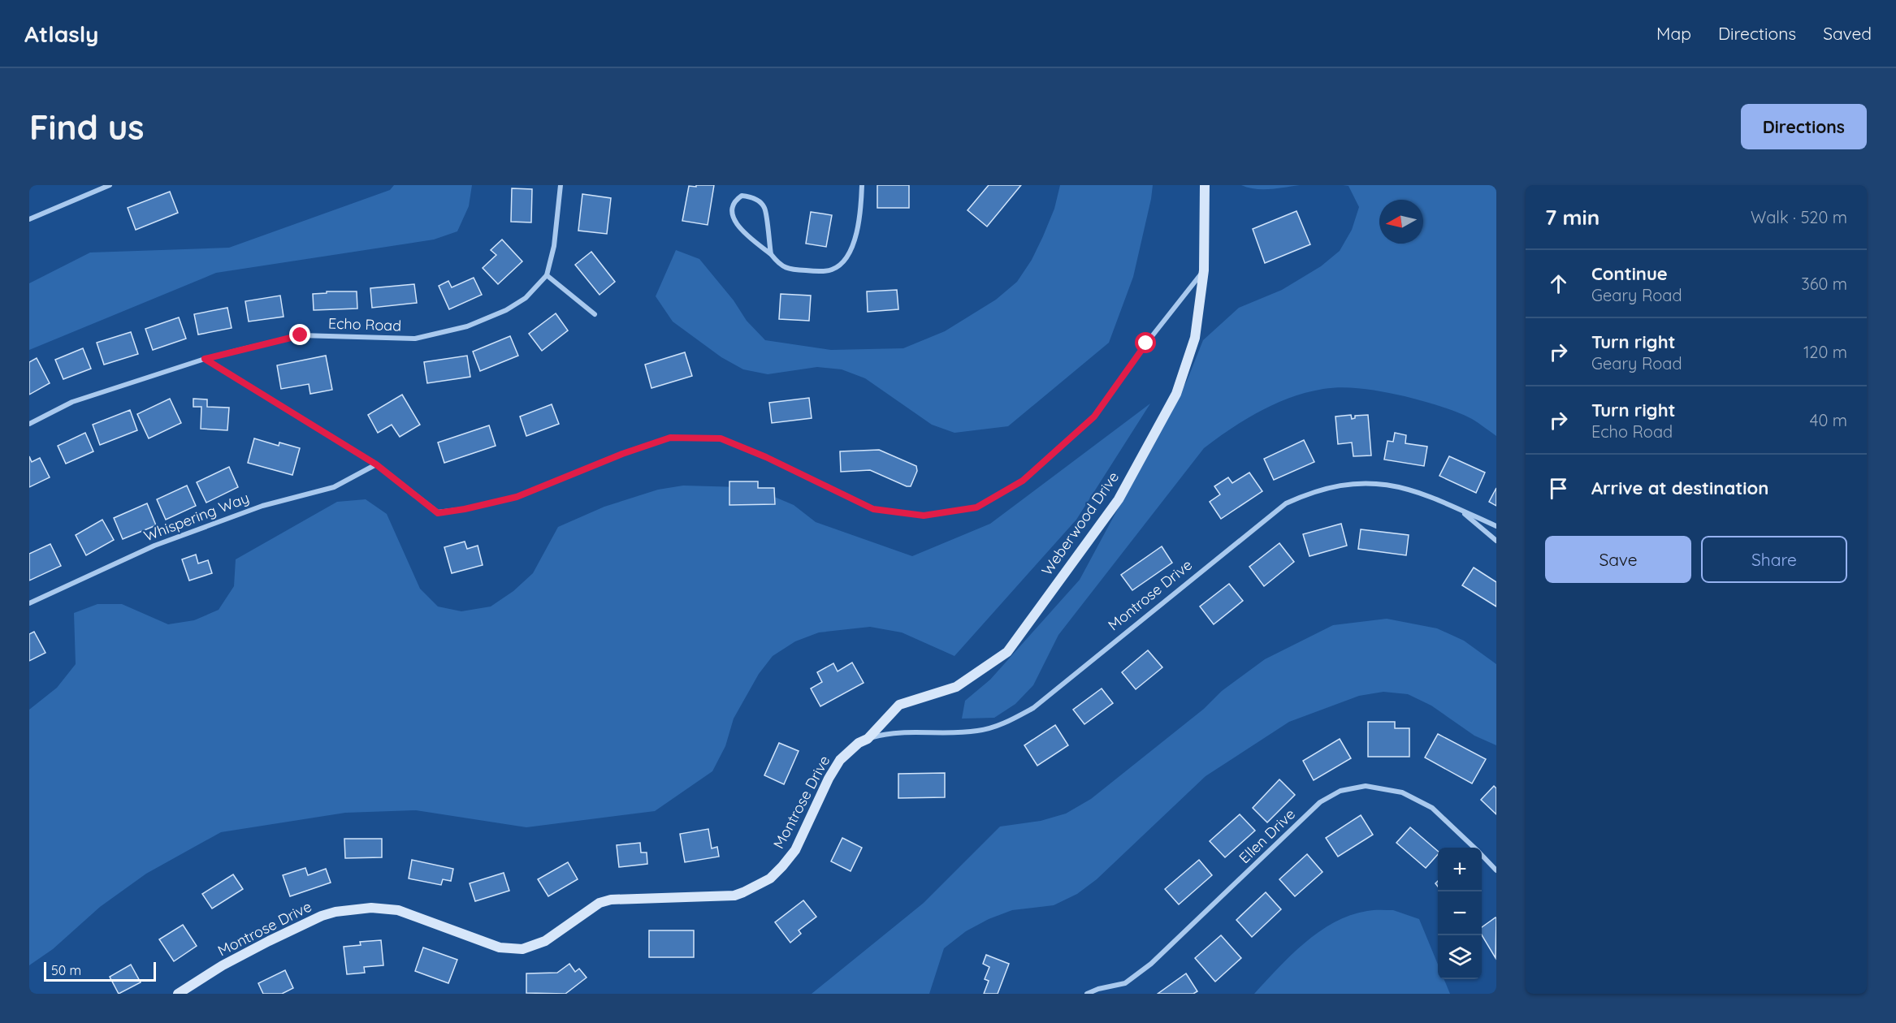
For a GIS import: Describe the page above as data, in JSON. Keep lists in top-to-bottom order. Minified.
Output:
{"streets":{"street":["Echo Road","Whispering Way","Weberwood Drive","Montrose Drive","Ellen Drive"]},"crossings":[["Weberwood Drive","Montrose Drive"]],"scale_bar":"50 m","north":"left","page":{"header":"Atlasly","nav":["Map","Directions","Saved"],"buttons":["Directions",["Save","Share"]],"title":"Find us","heading":["7 min","Walk · 520 m"],"list":[["Continue","Geary Road","360 m"],["Turn right","Geary Road","120 m"],["Turn right","Echo Road","40 m"],"Arrive at destination"],"map_buttons":["+","−"],"scale":"50 m"}}
